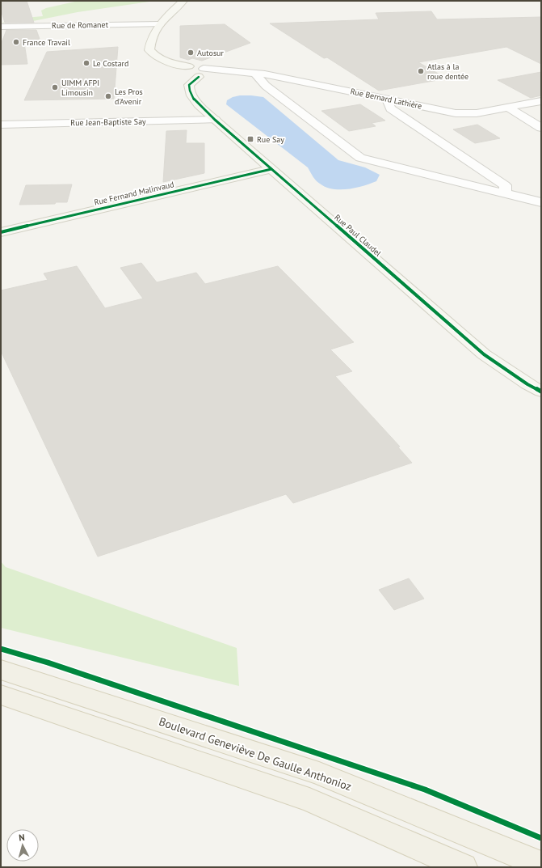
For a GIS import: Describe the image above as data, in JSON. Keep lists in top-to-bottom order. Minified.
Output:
{"streets":{"main road":["Boulevard Geneviève De Gaulle Anthonioz"],"street":["Rue de Romanet","Rue Bernard Lathière","Rue Jean-Baptiste Say","Rue Fernand Malinvaud","Rue Paul Claudel"]},"crossings":[["Rue Bernard Lathière","Rue Paul Claudel"],["Rue Jean-Baptiste Say","Rue Paul Claudel"],["Rue Fernand Malinvaud","Rue Paul Claudel"]],"places":{"other":["France Travail","Autosur","Le Costard","Atlas à la roue dentée","UIMM AFPI Limousin","Les Pros d'Avenir"],"transit":["Rue Say"]},"north":"top"}
